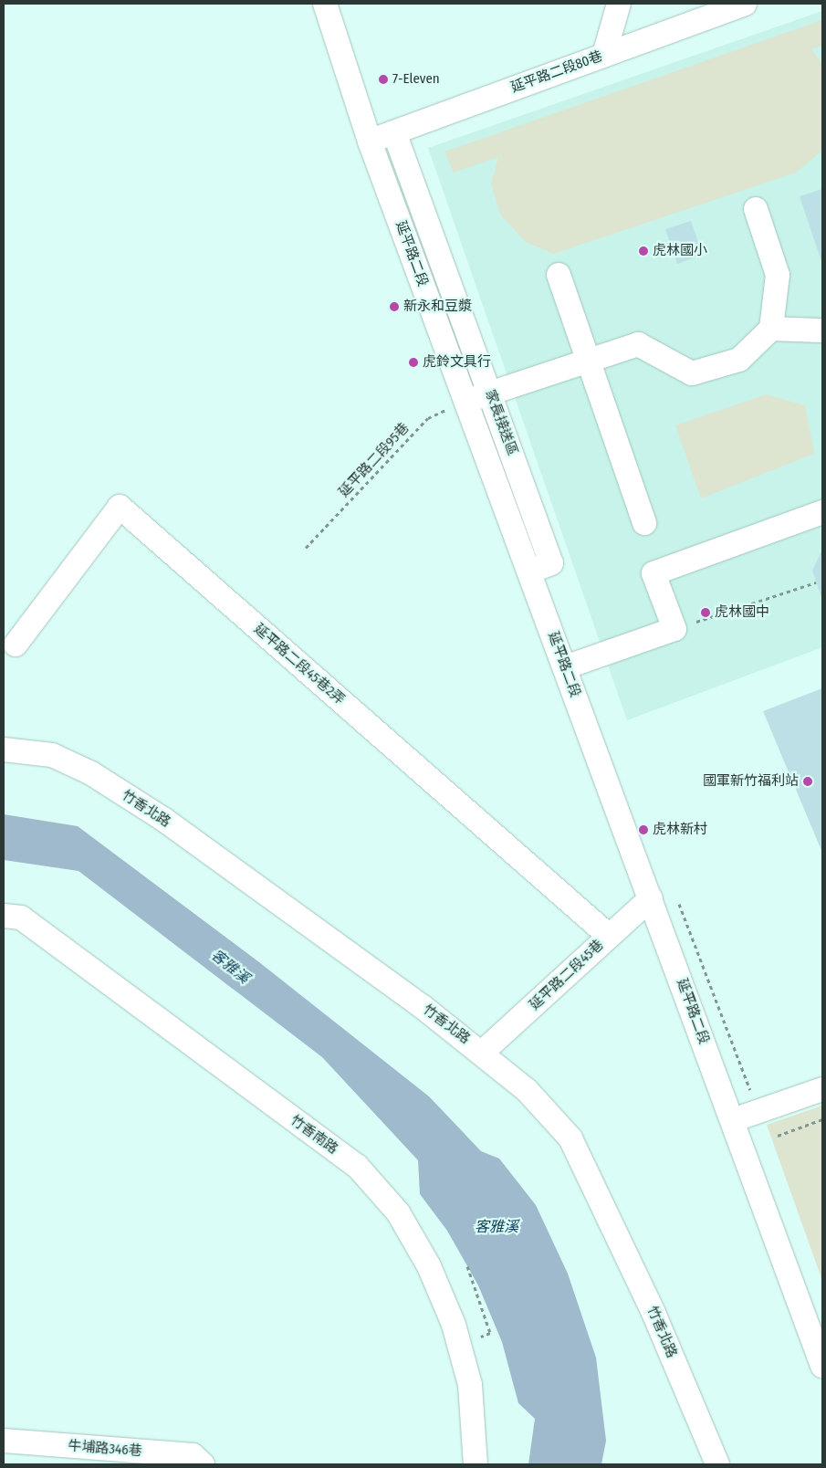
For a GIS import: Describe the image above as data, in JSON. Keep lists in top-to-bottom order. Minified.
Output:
{"streets":{"street":["延平路二段80巷","延平路二段","家長接送區","延平路二段45巷2弄","竹香北路","延平路二段45巷","竹香南路","牛埔路346巷"],"path":["延平路二段95巷"]},"crossings":[["延平路二段80巷","延平路二段"],["延平路二段80巷","家長接送區"],["延平路二段","家長接送區"],["延平路二段","延平路二段95巷"],["延平路二段","延平路二段45巷"],["延平路二段45巷2弄","延平路二段45巷"],["竹香北路","延平路二段45巷"]],"water":["客雅溪"],"places":["7-Eleven","虎林國小","新永和豆漿","虎鈴文具行","虎林國中","國軍新竹福利站","虎林新村"]}
